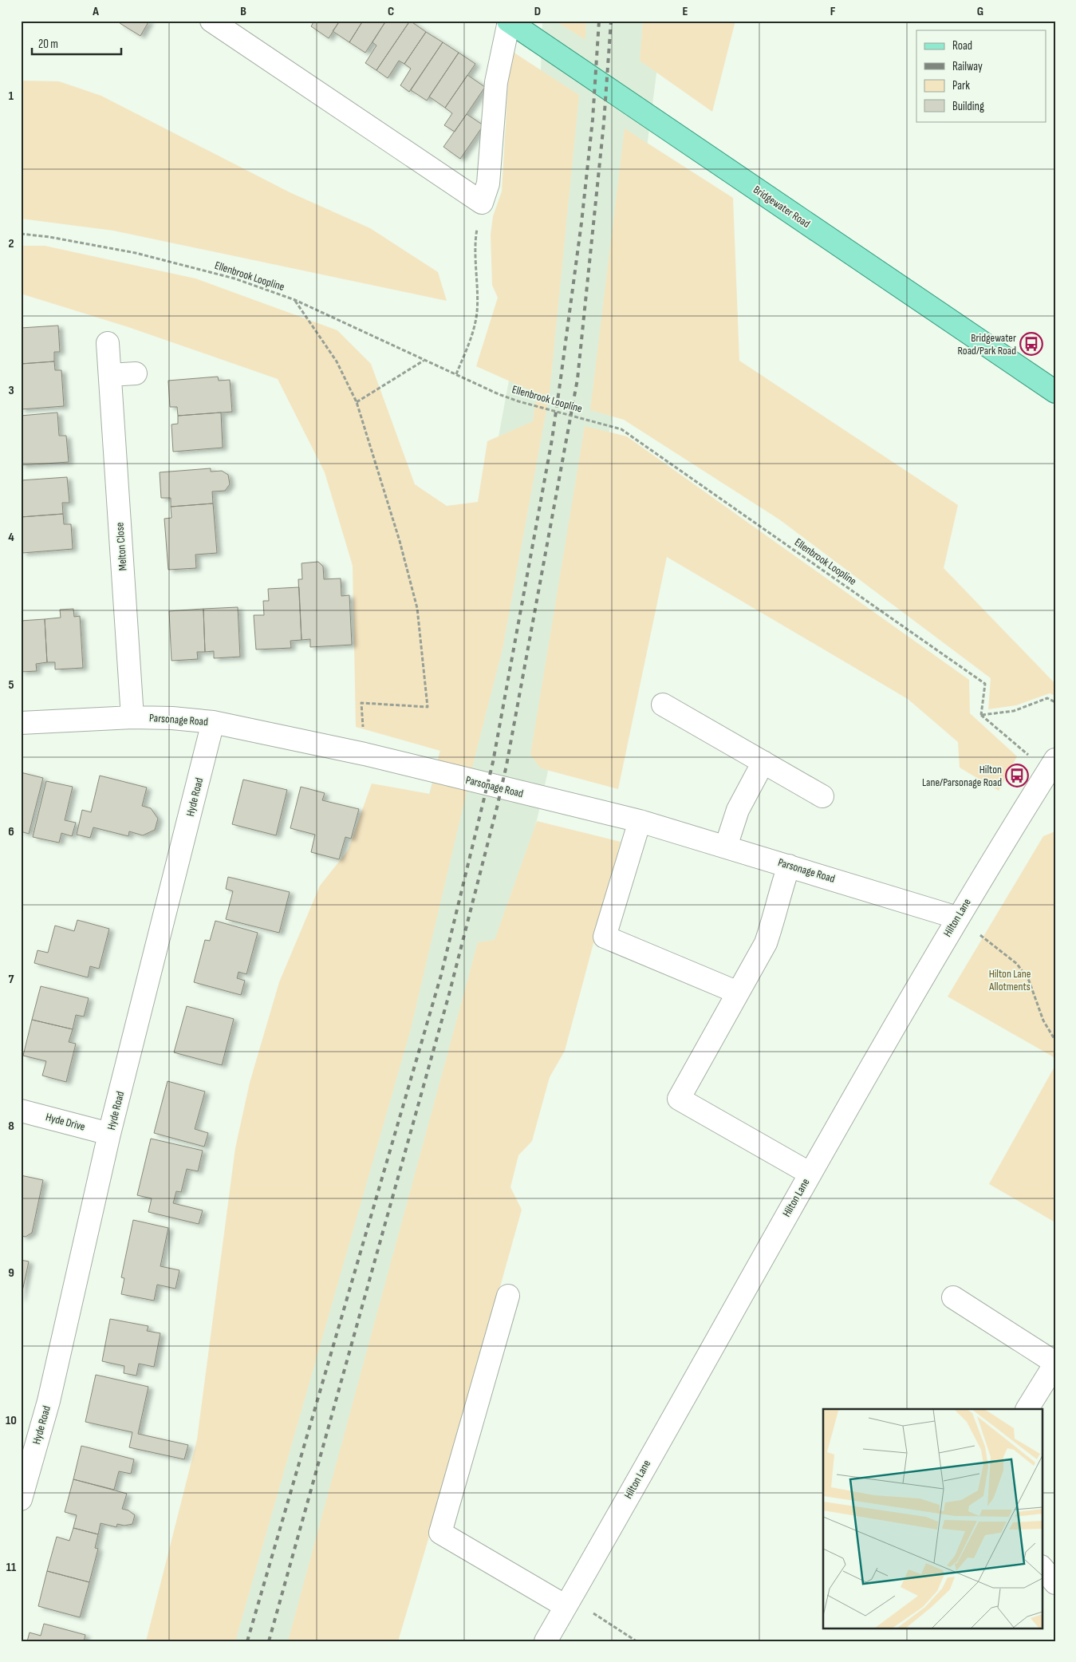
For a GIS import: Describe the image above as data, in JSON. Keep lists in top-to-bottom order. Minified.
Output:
{"streets":{"main road":["Bridgewater Road"],"street":["Melton Close","Parsonage Road","Hyde Road","Hilton Lane","Hyde Drive"],"path":["Ellenbrook Loopline"]},"crossings":[["Melton Close","Parsonage Road"],["Parsonage Road","Hyde Road"],["Parsonage Road","Hilton Lane"],["Hyde Road","Hyde Drive"]],"parks":["Hilton Lane Allotments"],"places":{"bus stop":["Bridgewater Road/Park Road","Hilton Lane/Parsonage Road"]},"legend":["Road","Railway","Park","Building"],"scale_bar":"20 m","grid":{"columns":["A","B","C","D","E","F","G"],"rows":["1","2","3","4","5","6","7","8","9","10","11"]}}
